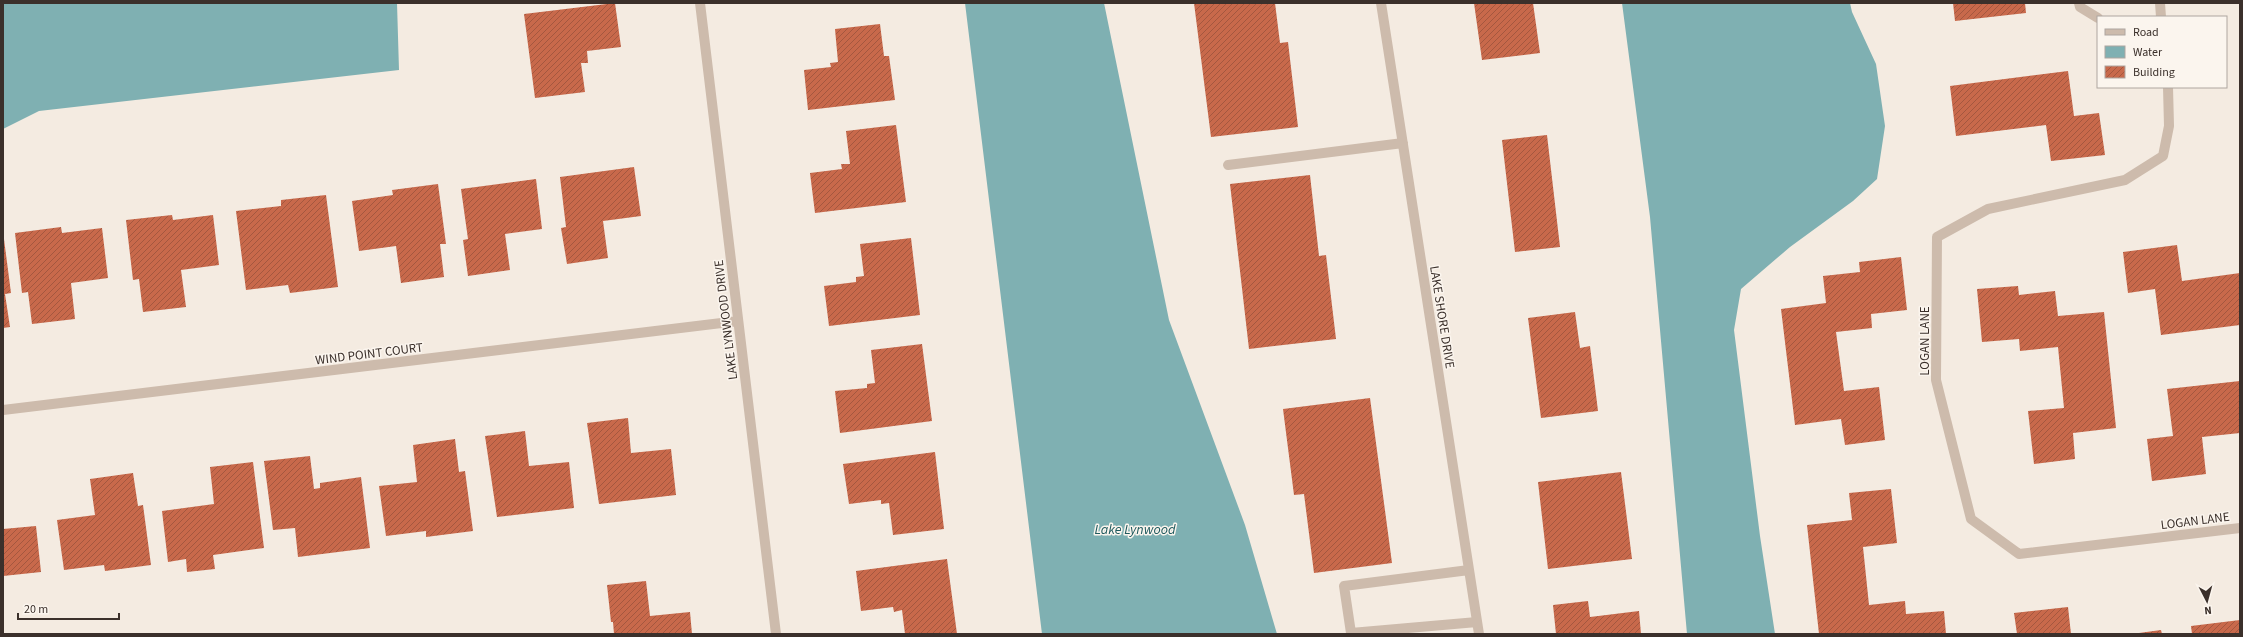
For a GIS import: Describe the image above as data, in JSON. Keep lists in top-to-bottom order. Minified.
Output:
{"streets":{"street":["LAKE SHORE DRIVE","LAKE LYNWOOD DRIVE","LOGAN LANE","WIND POINT COURT"]},"crossings":[["LAKE LYNWOOD DRIVE","WIND POINT COURT"]],"water":["Lake Lynwood"],"legend":["Road","Water","Building"],"scale_bar":"20 m","north":"bottom"}
